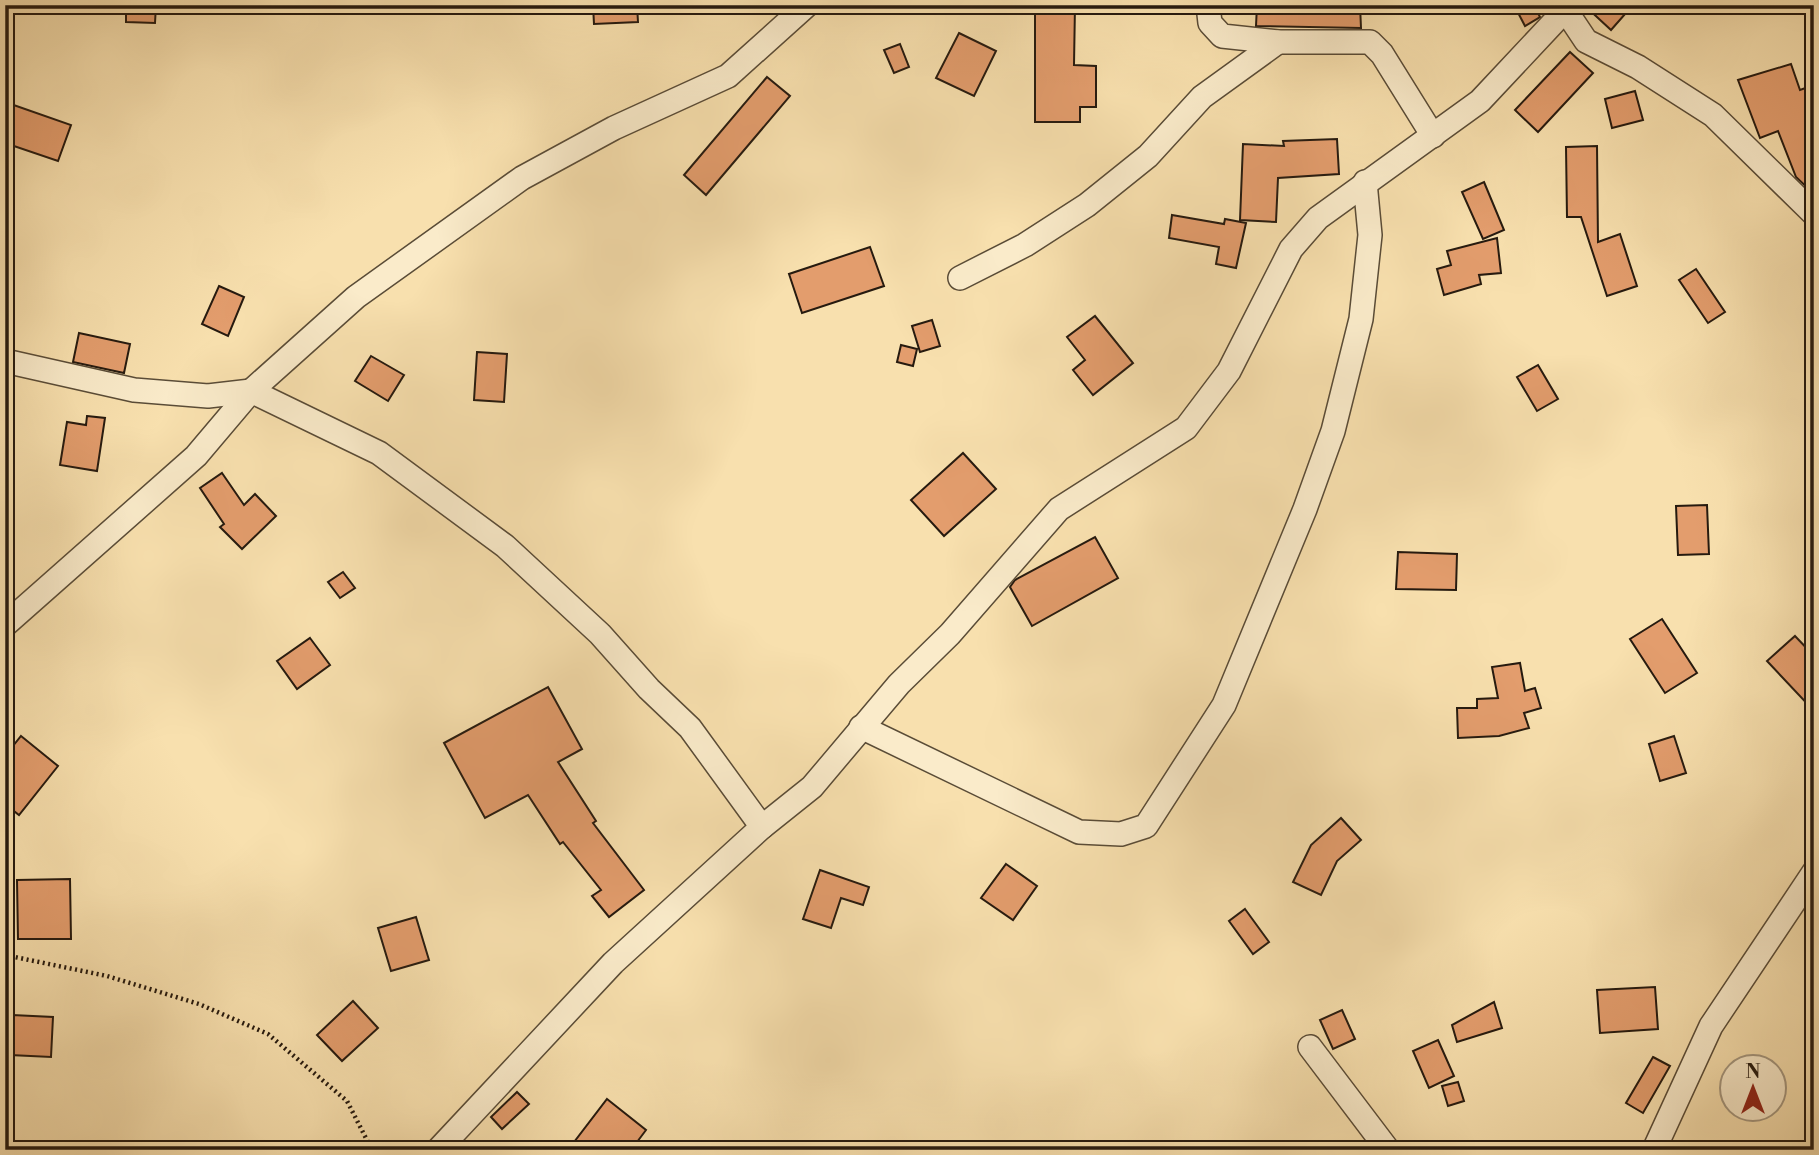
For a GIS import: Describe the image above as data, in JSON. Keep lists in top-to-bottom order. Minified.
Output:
{"north":"top"}
